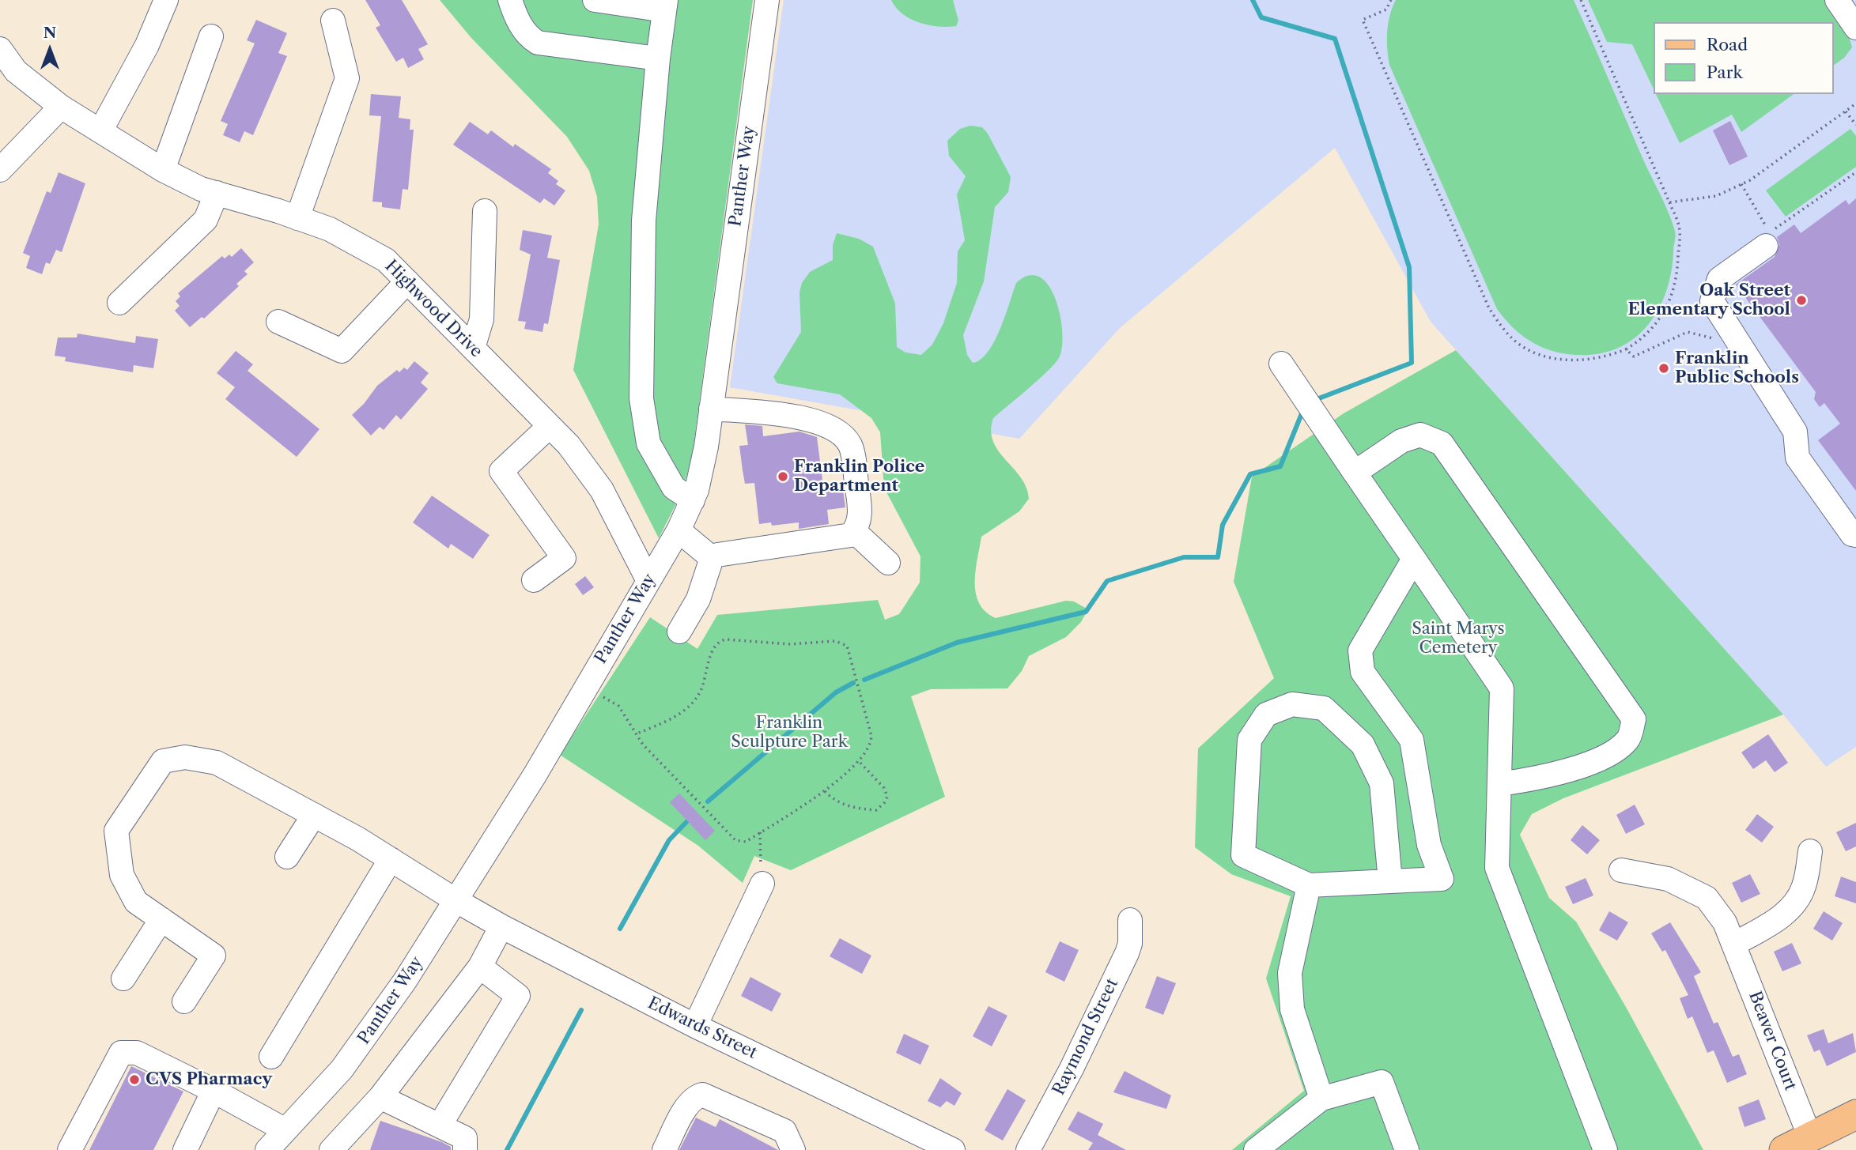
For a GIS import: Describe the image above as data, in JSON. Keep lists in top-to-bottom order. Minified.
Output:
{"streets":{"street":["Panther Way","Highwood Drive","Edwards Street","Raymond Street","Beaver Court"]},"crossings":[["Panther Way","Highwood Drive"],["Panther Way","Edwards Street"]],"parks":["Saint Marys Cemetery","Franklin Sculpture Park"],"places":["Oak Street Elementary School","Franklin Public Schools","Franklin Police Department","CVS Pharmacy"],"legend":["Road","Park"],"north":"top"}
